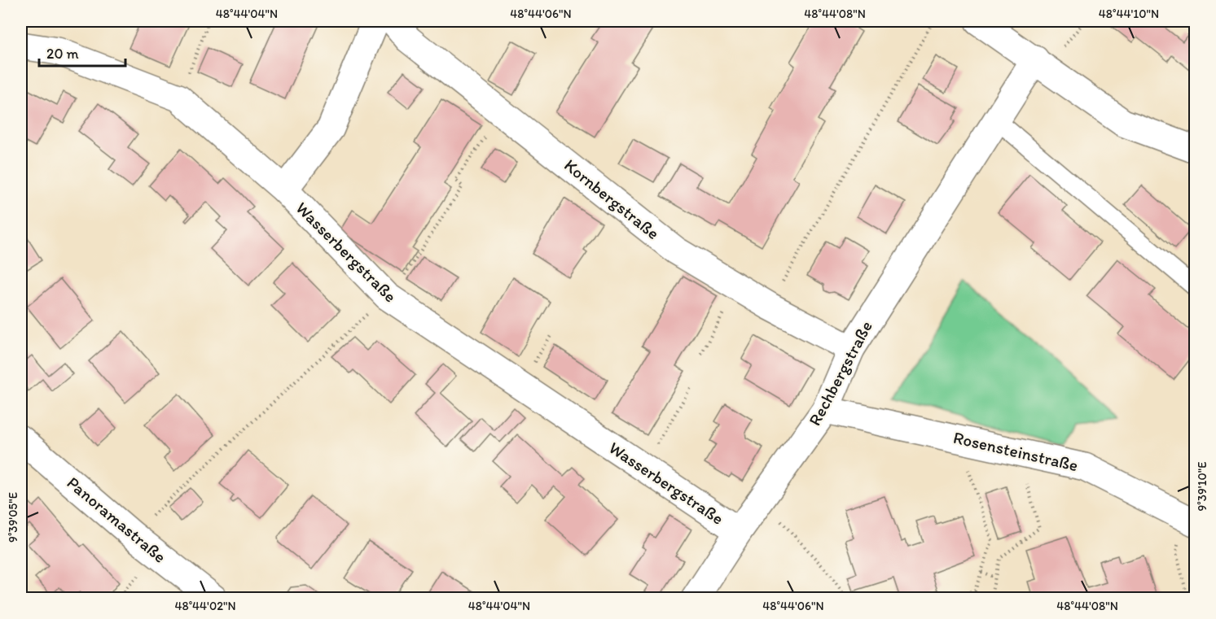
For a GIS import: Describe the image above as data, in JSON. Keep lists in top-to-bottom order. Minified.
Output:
{"streets":{"street":["Kornbergstraße","Wasserbergstraße","Rechbergstraße","Rosensteinstraße","Panoramastraße"]},"crossings":[["Kornbergstraße","Rechbergstraße"],["Wasserbergstraße","Rechbergstraße"],["Rechbergstraße","Rosensteinstraße"]],"scale_bar":"20 m","coordinates":["48°44'04\"N","48°44'06\"N","48°44'08\"N","48°44'10\"N","9°39'10\"E","9°39'05\"E","48°44'02\"N"]}
